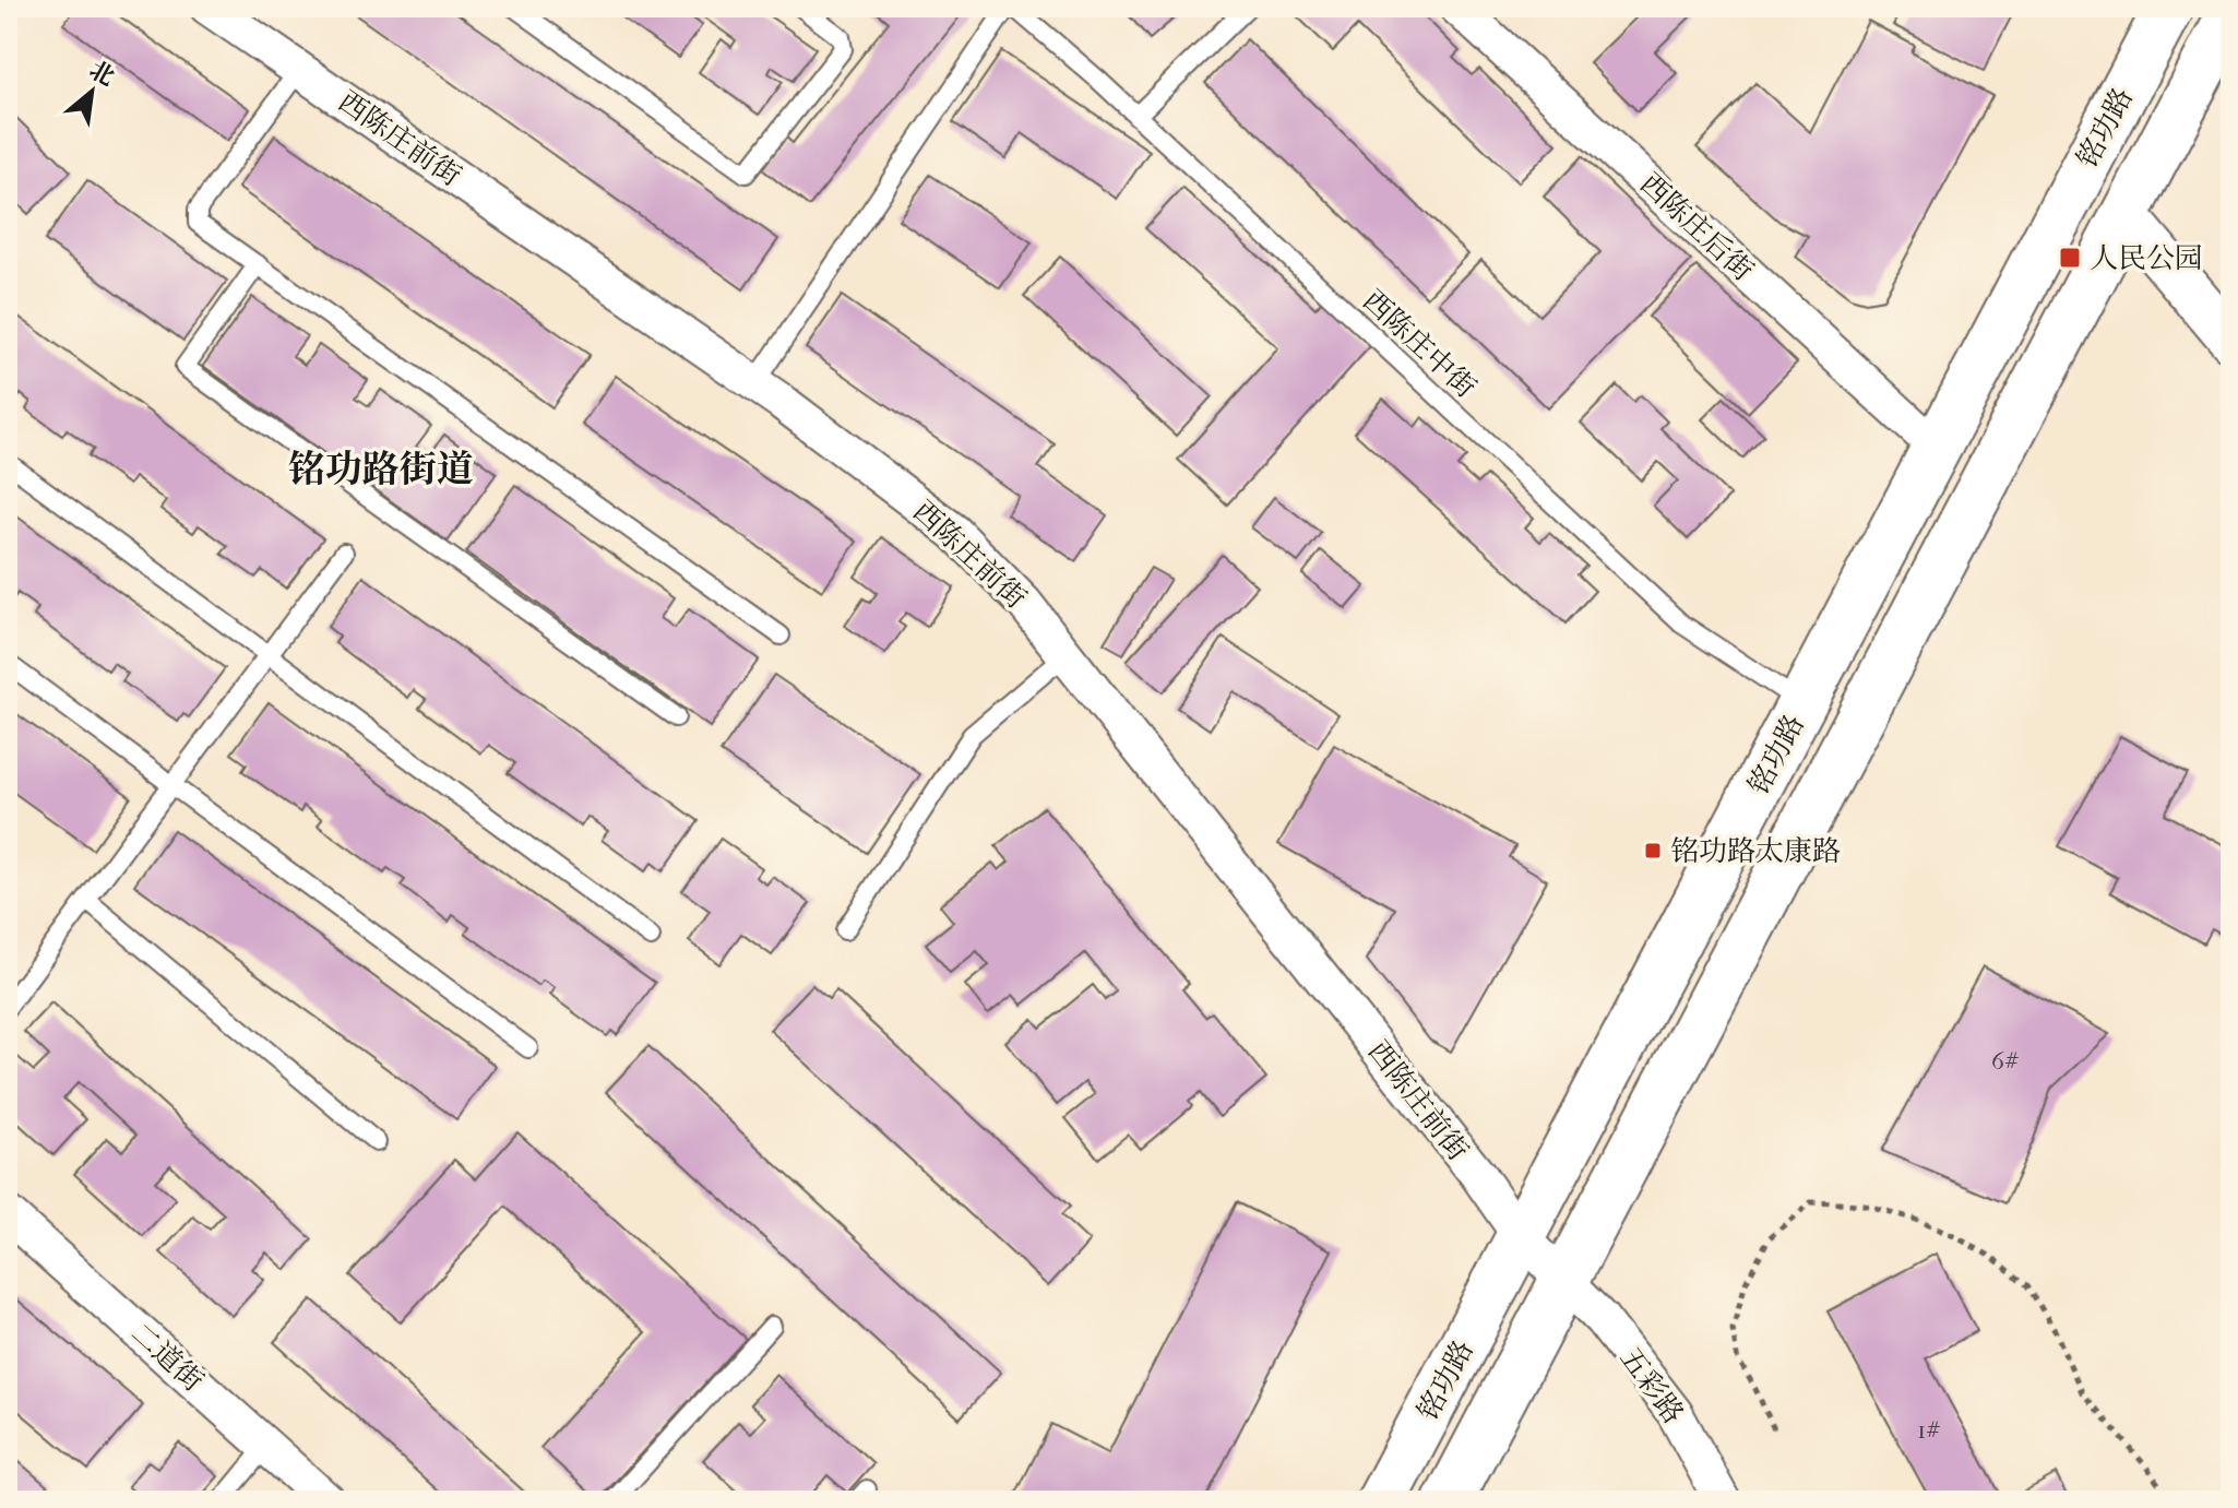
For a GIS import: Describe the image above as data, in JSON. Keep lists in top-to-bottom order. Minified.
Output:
{"streets":{"main road":["铭功路"],"street":["西陈庄前街","西陈庄后街","二道街","五彩路"],"lane":["西陈庄中街"]},"crossings":[["铭功路","西陈庄前街"],["铭功路","西陈庄后街"],["铭功路","西陈庄中街"],["铭功路","五彩路"],["西陈庄前街","五彩路"]],"districts":["铭功路街道"],"places":{"transit":["人民公园","铭功路太康路"]},"house_numbers":["6#","1#"],"north":"top right"}
